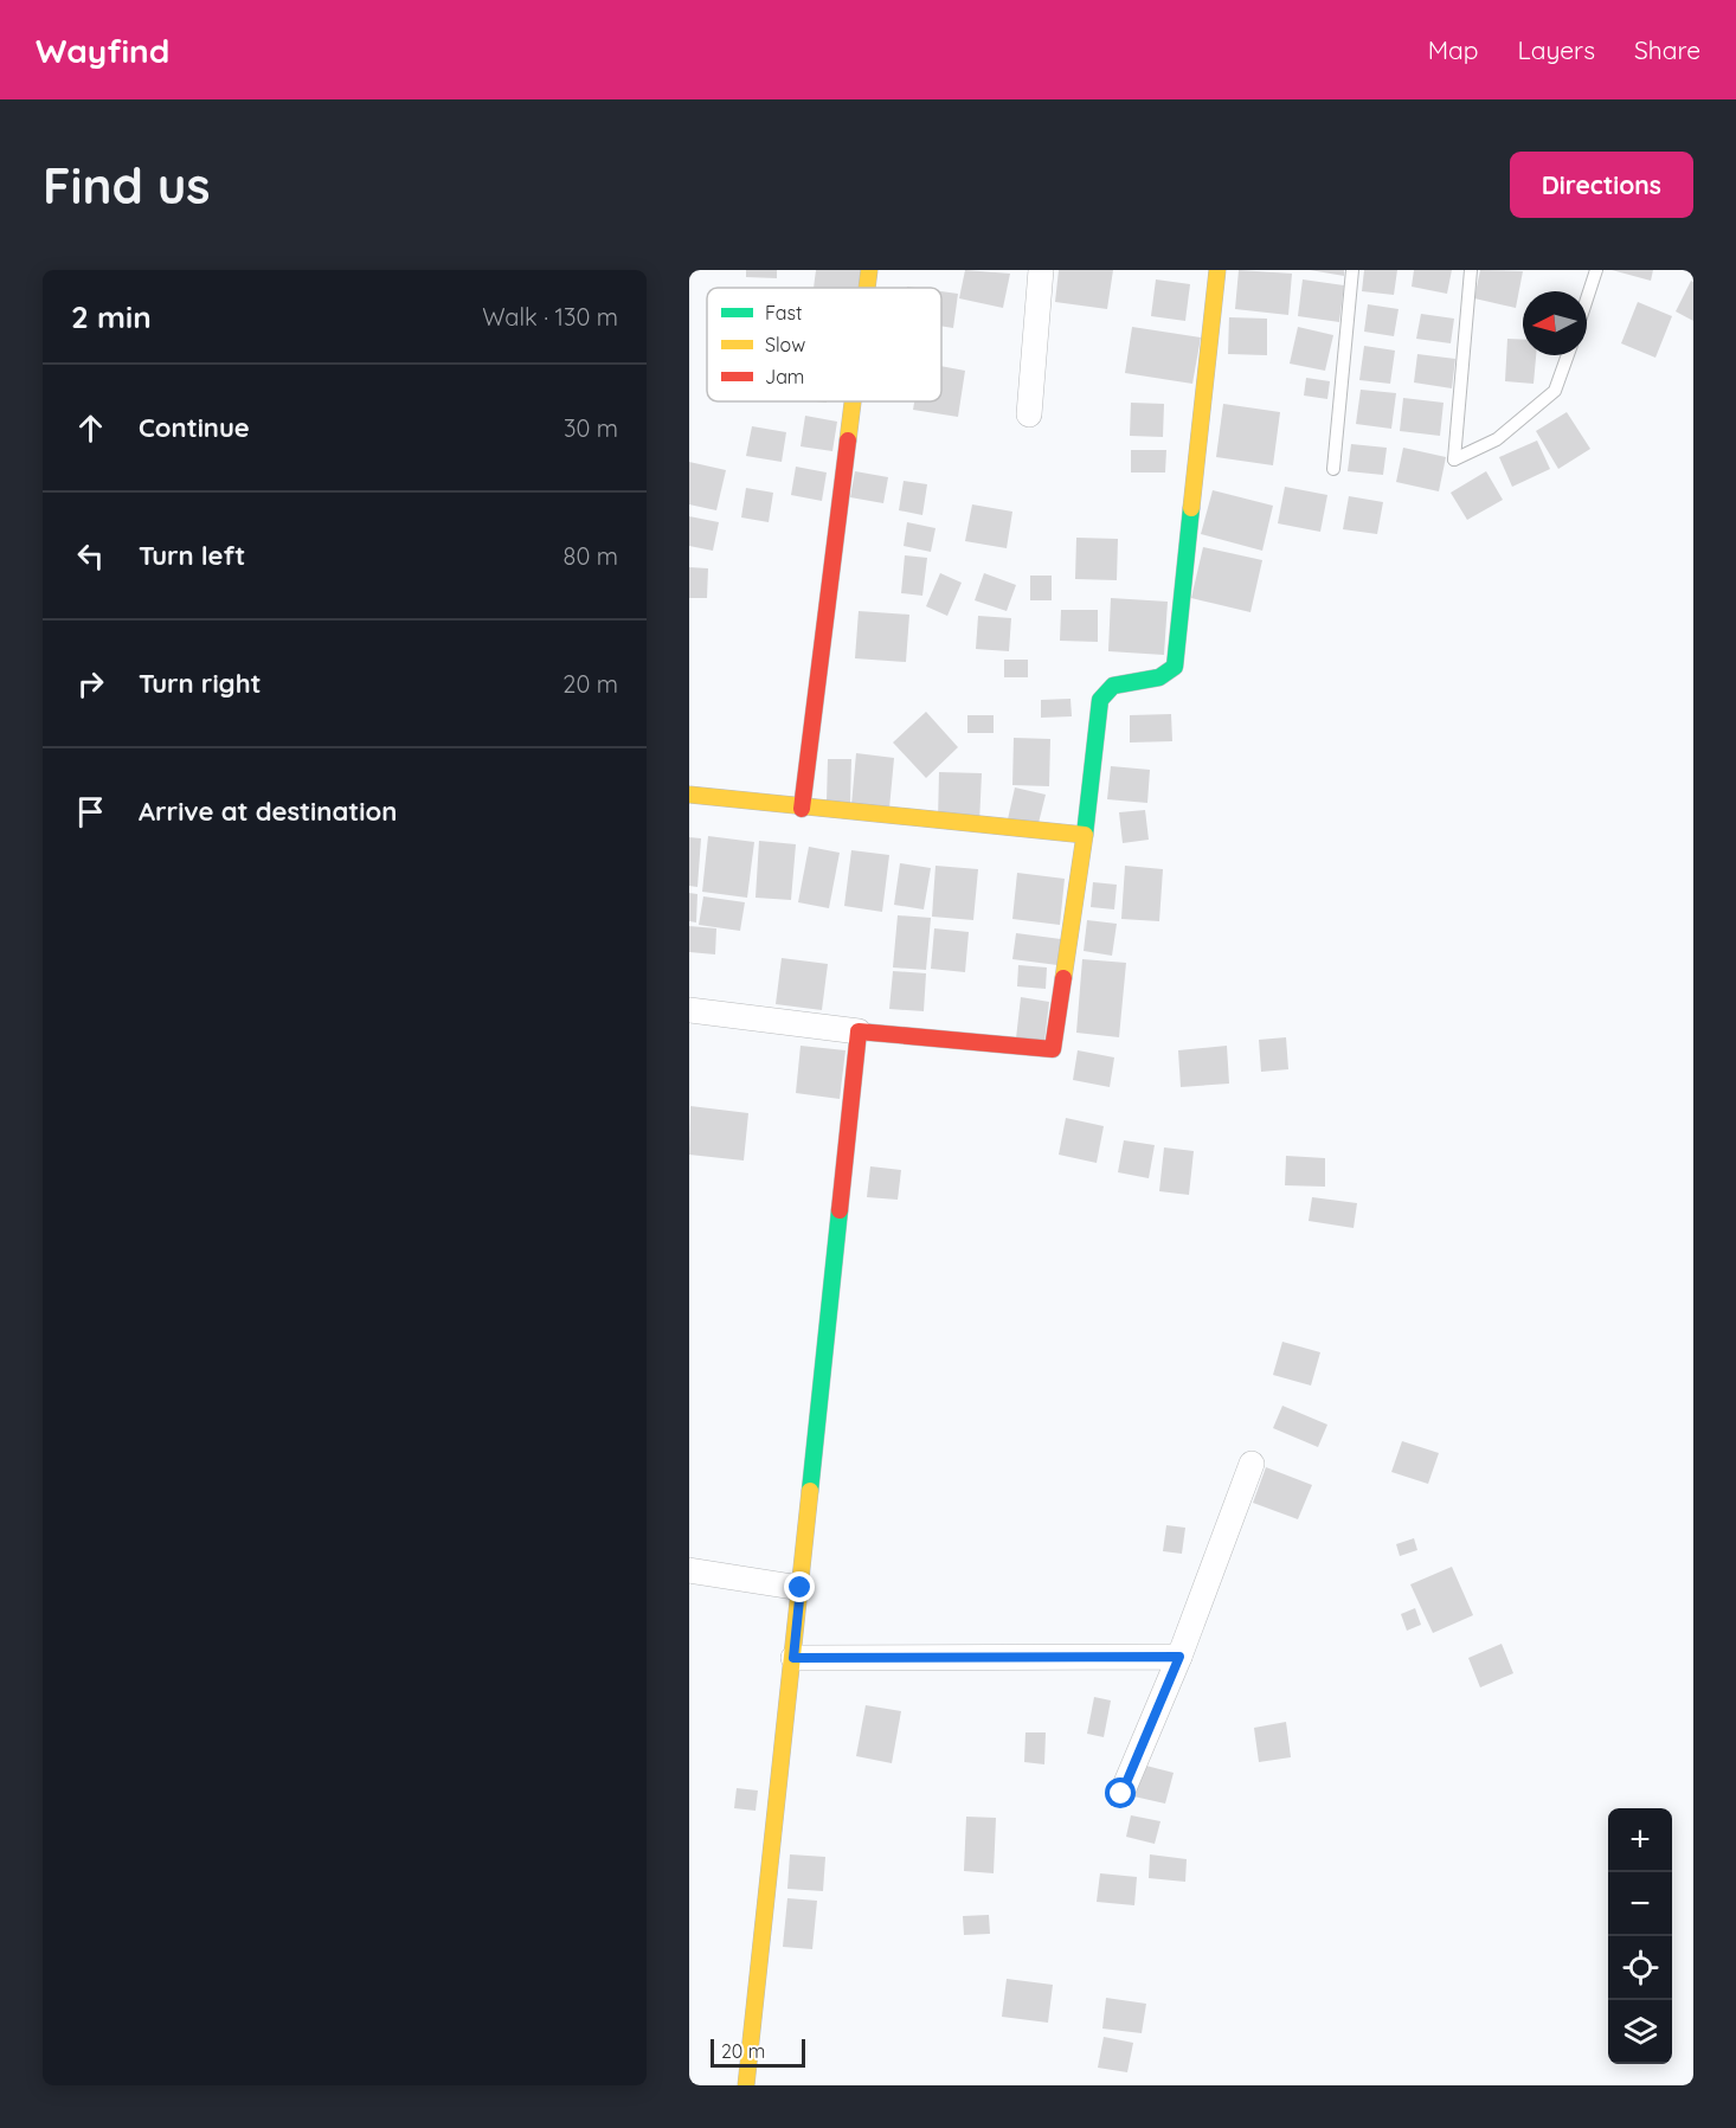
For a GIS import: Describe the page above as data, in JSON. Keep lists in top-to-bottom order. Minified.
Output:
{"legend":["Fast","Slow","Jam"],"scale_bar":"20 m","north":"left","page":{"header":"Wayfind","nav":["Map","Layers","Share"],"buttons":"Directions","title":"Find us","heading":["2 min","Walk · 130 m"],"list":[["Continue","30 m"],["Turn left","80 m"],["Turn right","20 m"],"Arrive at destination"],"map_buttons":["+","−"],"scale":"20 m"}}
